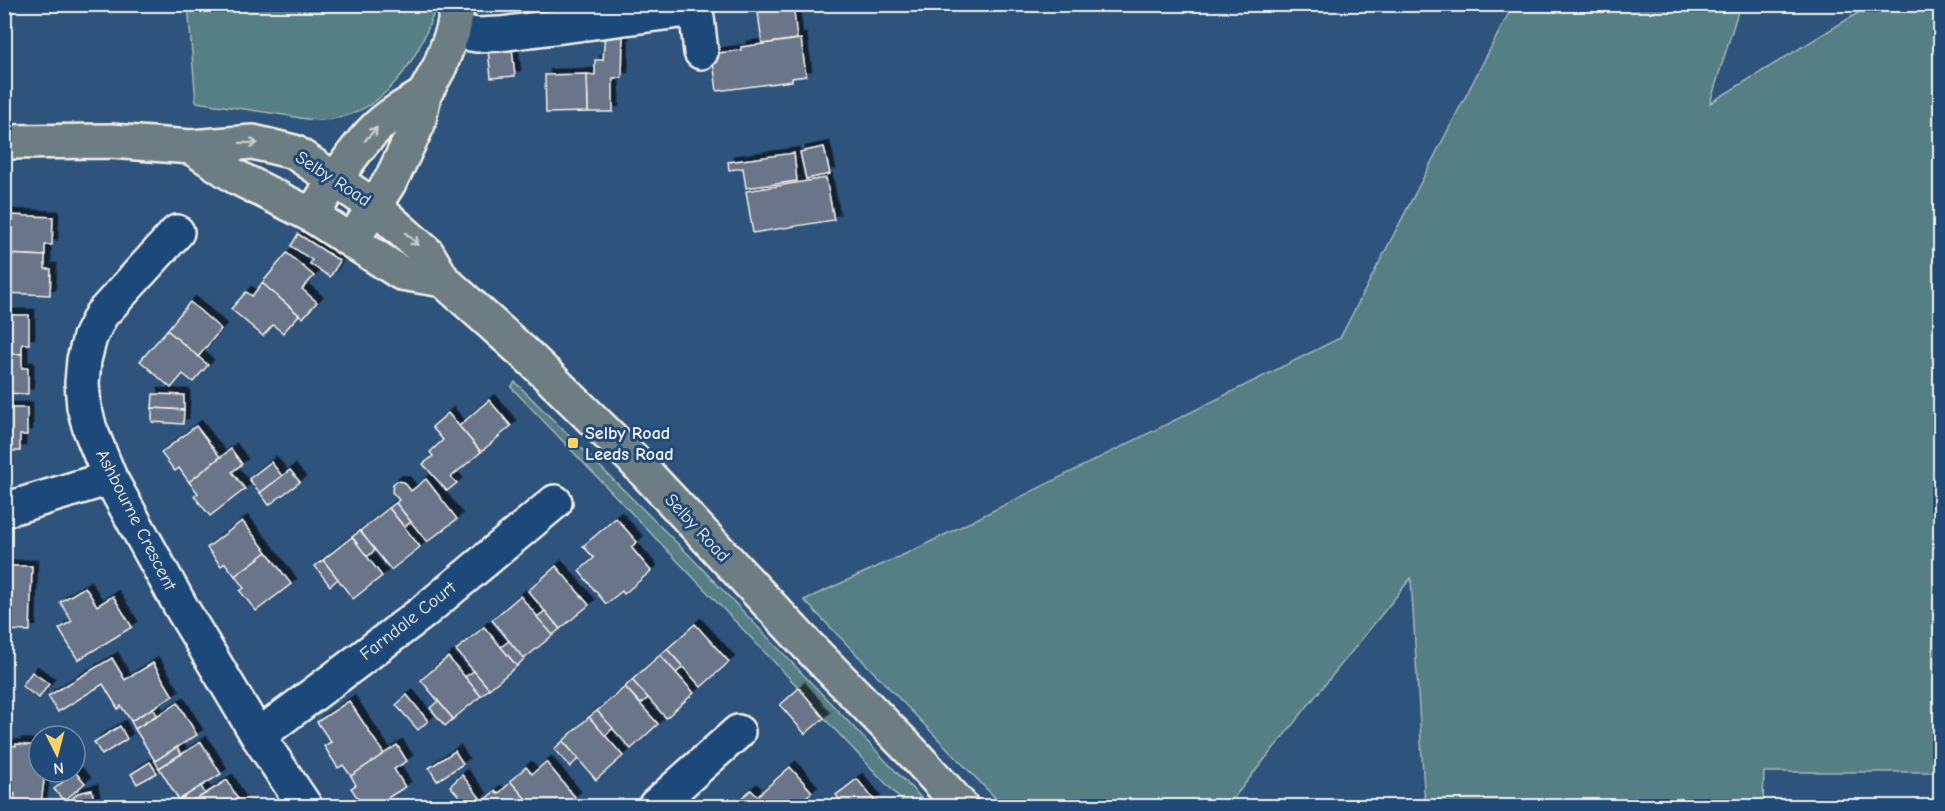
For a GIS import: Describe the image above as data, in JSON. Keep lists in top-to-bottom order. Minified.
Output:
{"streets":{"main road":["Selby Road"],"street":["Ashbourne Crescent","Farndale Court"]},"crossings":[["Ashbourne Crescent","Farndale Court"]],"places":{"transit":["Selby Road Leeds Road"]},"north":"bottom"}
